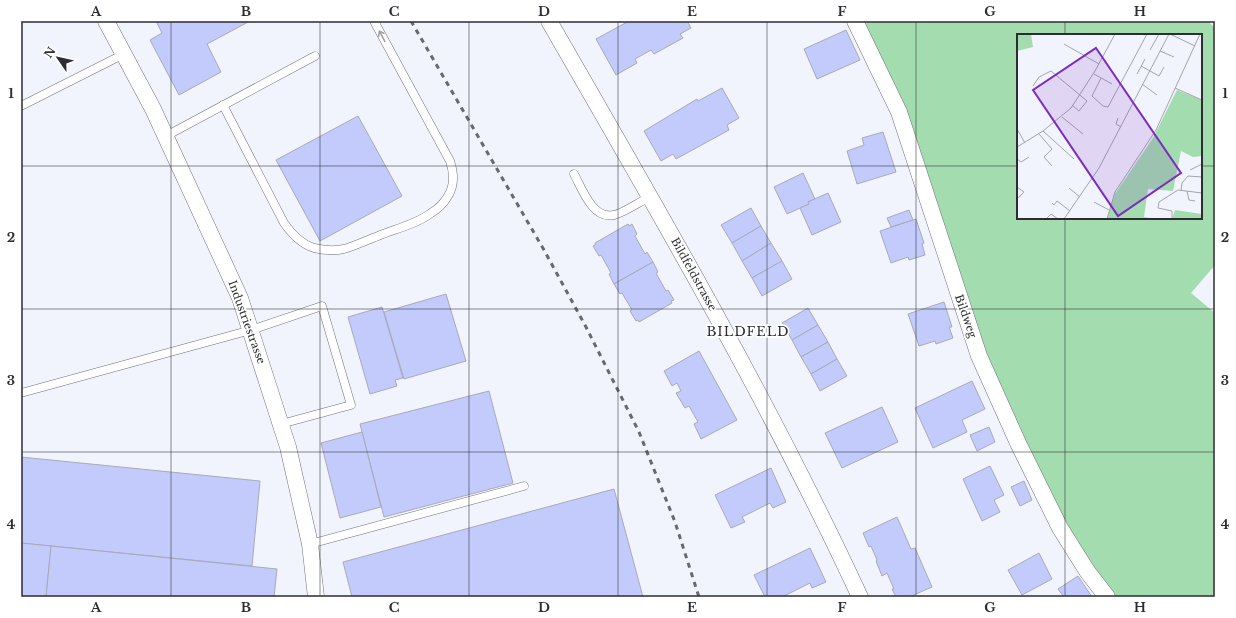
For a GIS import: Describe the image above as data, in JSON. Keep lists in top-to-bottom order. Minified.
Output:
{"streets":{"street":["Bildfeldstrasse","Bildweg","Industriestrasse"]},"districts":["BILDFELD"],"north":"top left","grid":{"columns":["A","B","C","D","E","F","G","H"],"rows":["1","2","3","4"]}}
